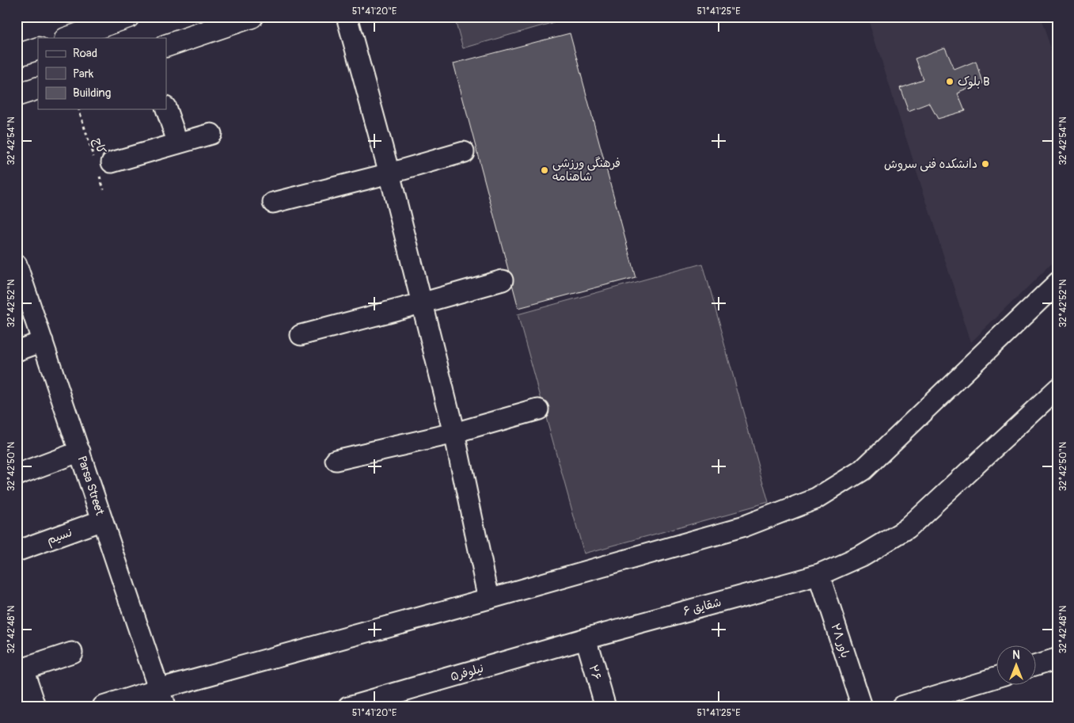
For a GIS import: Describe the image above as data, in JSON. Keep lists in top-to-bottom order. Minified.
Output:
{"streets":{"street":["Parsa Street","نسیم","شقایق ۶","باور ۲۸","نیلوفر۵","۲۶"],"path":["کاج"]},"crossings":[["Parsa Street","نسیم"],["شقایق ۶","باور ۲۸"],["شقایق ۶","نیلوفر۵"],["شقایق ۶","۲۶"],["نیلوفر۵","۲۶"]],"places":["بلوک B","دانشکده فنی سروش","فرهنگی ورزشی شاهنامه"],"legend":["Road","Park","Building"],"north":"top","coordinates":["51°41'20\"E","51°41'25\"E","32°42'54\"N","32°42'52\"N","32°42'50\"N","32°42'48\"N"]}
